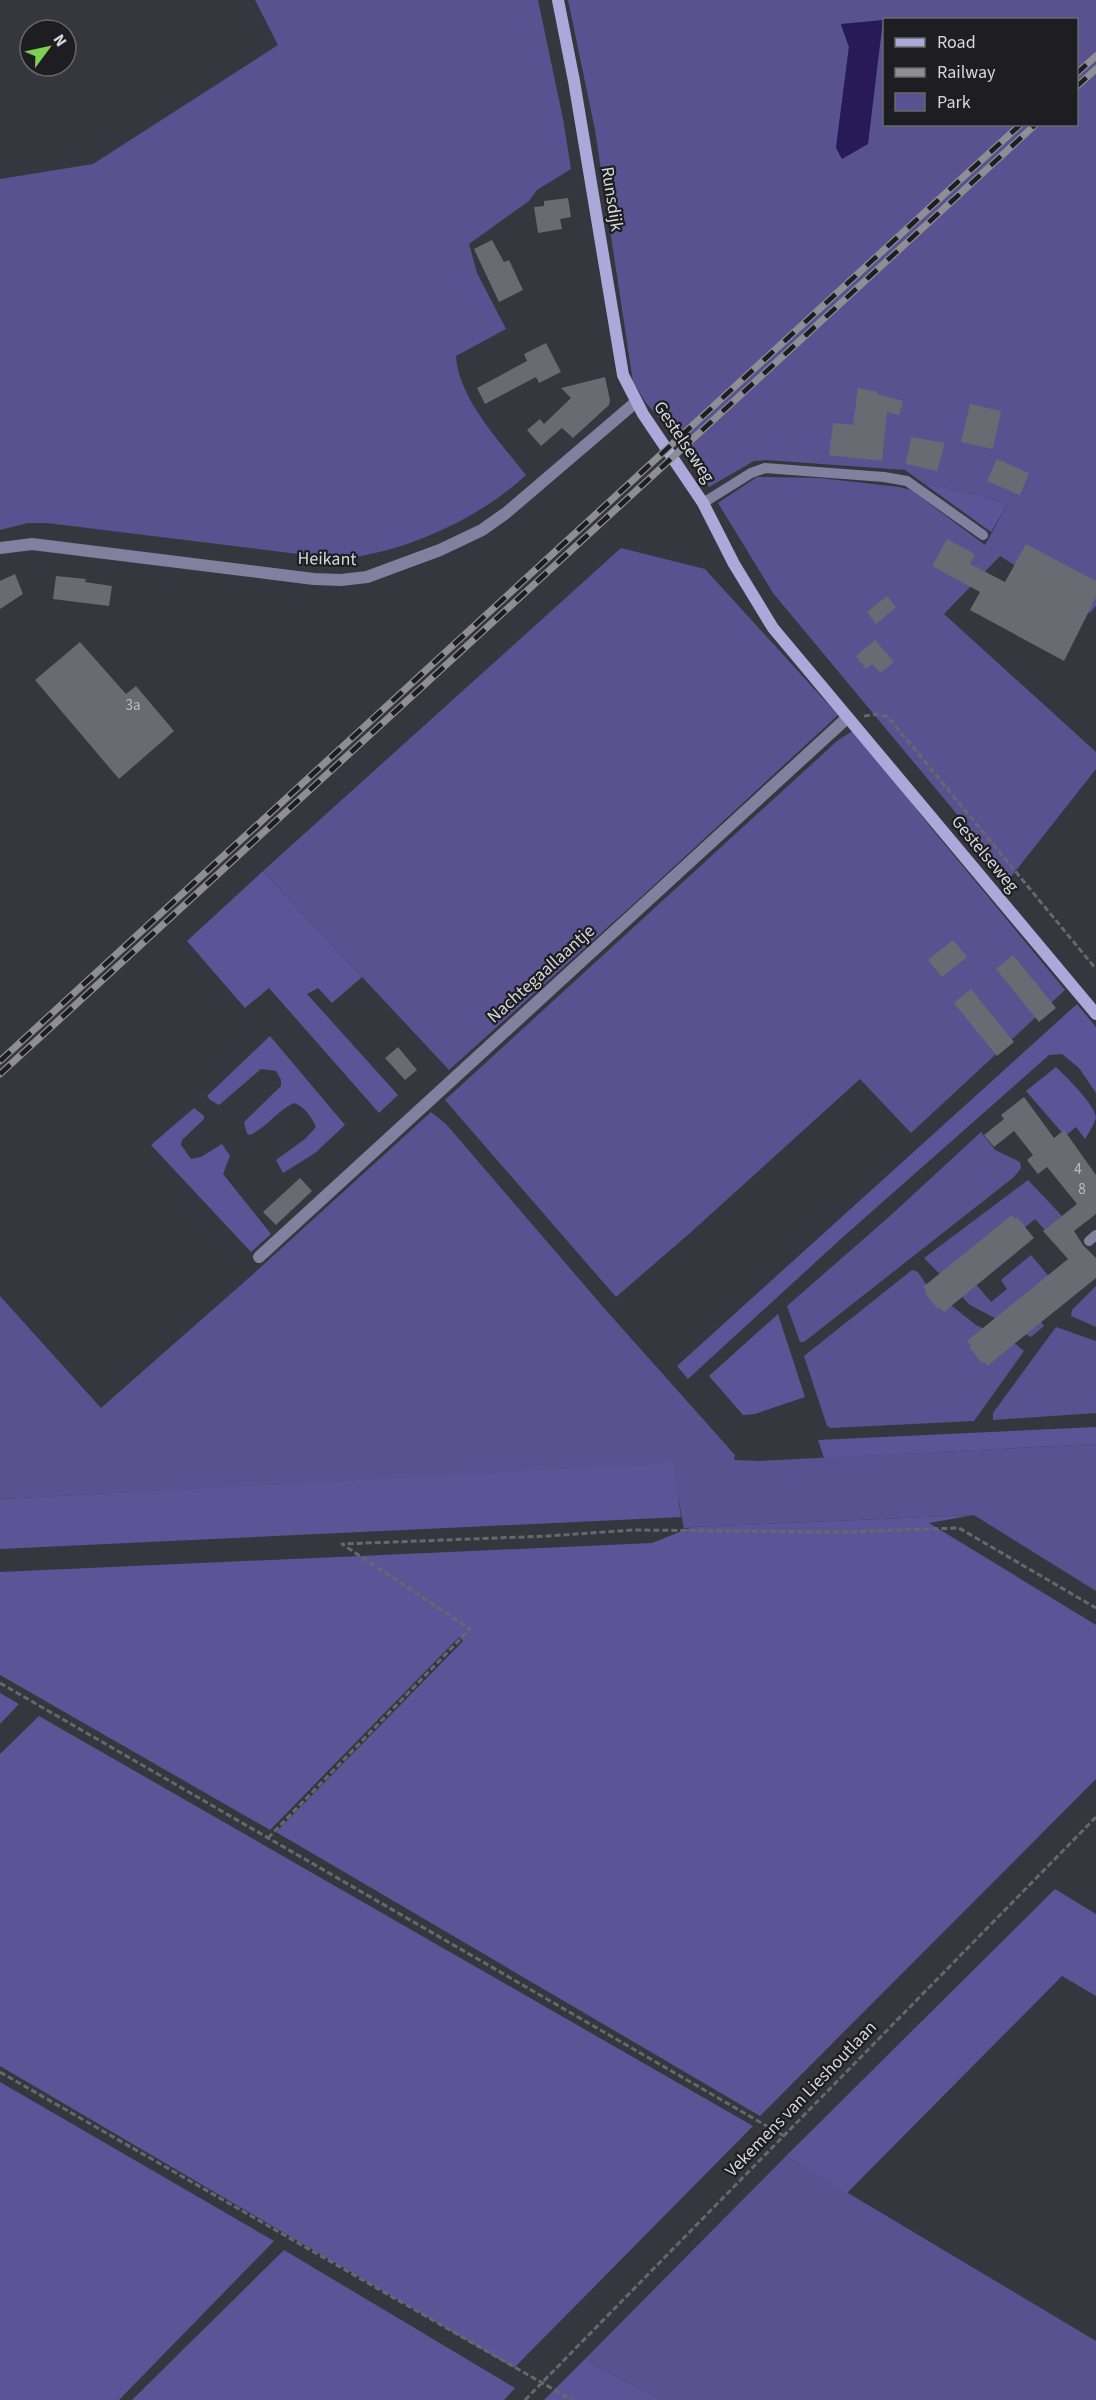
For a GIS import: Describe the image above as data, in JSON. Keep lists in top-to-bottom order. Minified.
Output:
{"streets":{"street":["Runsdijk","Gestelseweg","Heikant","Nachtegaallaantje"],"path":["Vekemens van Lieshoutlaan"]},"crossings":[["Runsdijk","Gestelseweg"],["Runsdijk","Heikant"],["Gestelseweg","Heikant"],["Gestelseweg","Nachtegaallaantje"]],"house_numbers":["3a","4","8"],"legend":["Road","Railway","Park"],"north":"top right"}
